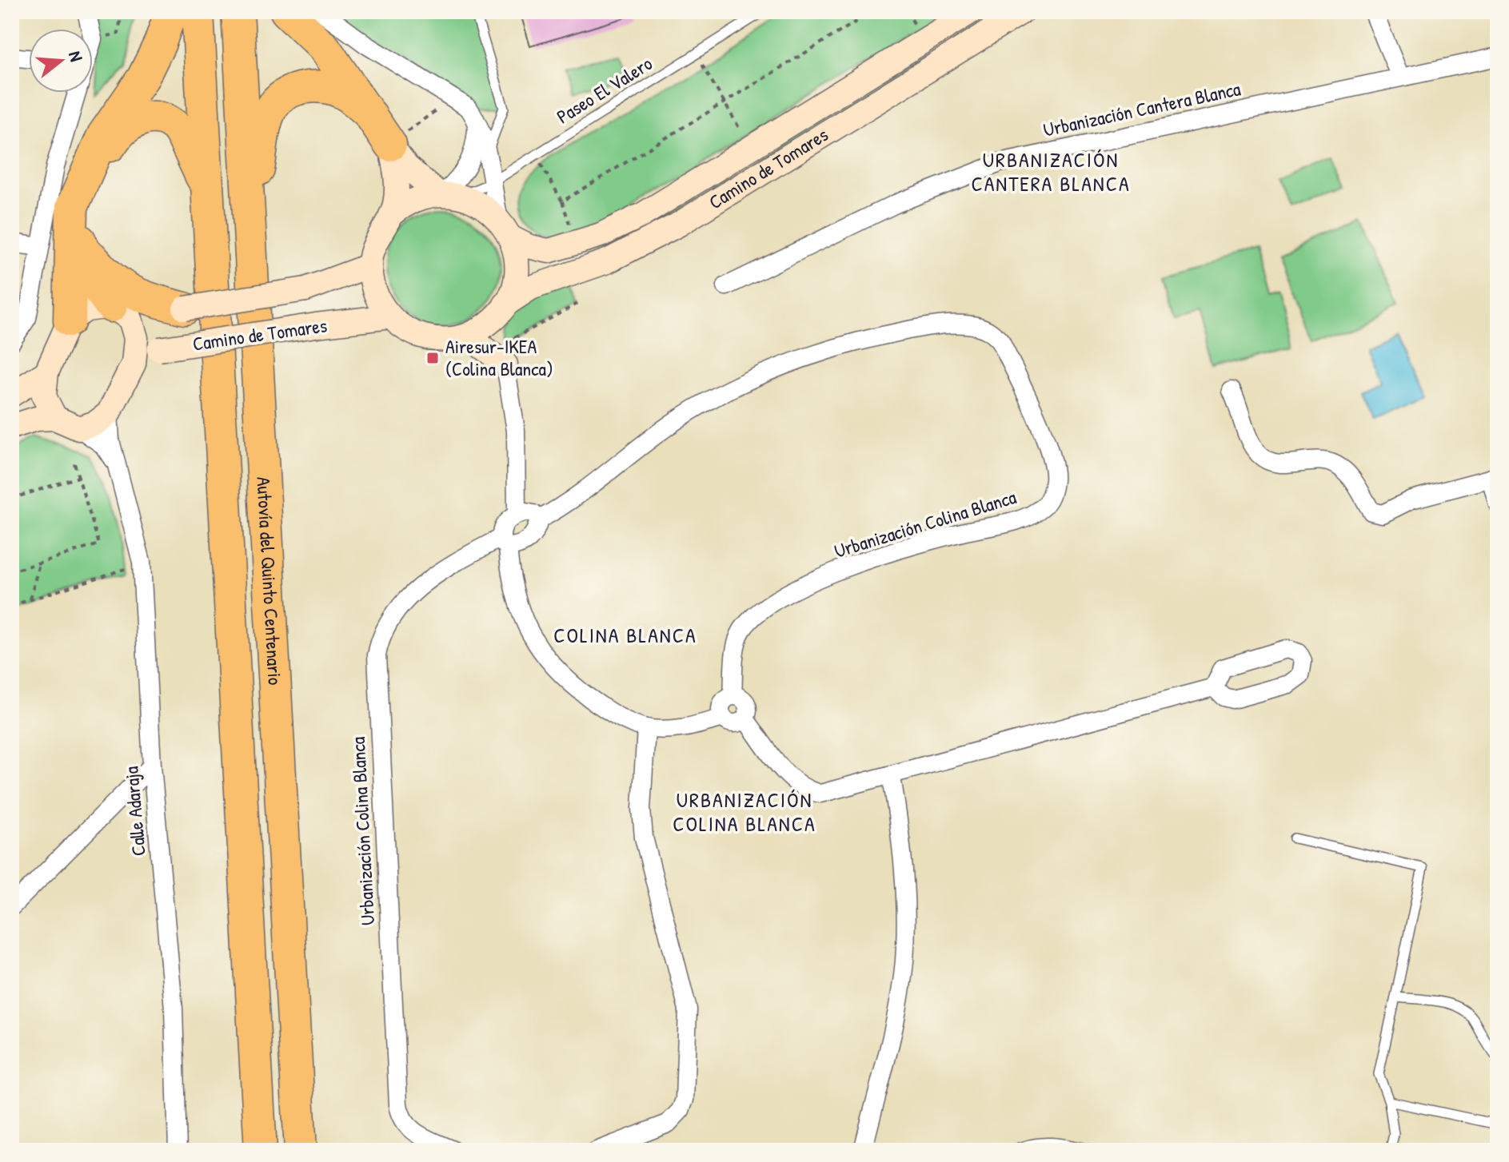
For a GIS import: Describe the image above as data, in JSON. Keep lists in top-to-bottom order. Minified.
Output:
{"streets":{"highway":["Autovía del Quinto Centenario"],"street":["Urbanización Cantera Blanca","Camino de Tomares","Urbanización Colina Blanca","Calle Adaraja"],"lane":["Paseo El Valero"]},"crossings":[["Paseo El Valero","Camino de Tomares"],["Camino de Tomares","Calle Adaraja"]],"districts":["URBANIZACIÓN CANTERA BLANCA","COLINA BLANCA","URBANIZACIÓN COLINA BLANCA"],"places":{"transit":["Airesur-IKEA (Colina Blanca)"]},"north":"right"}
